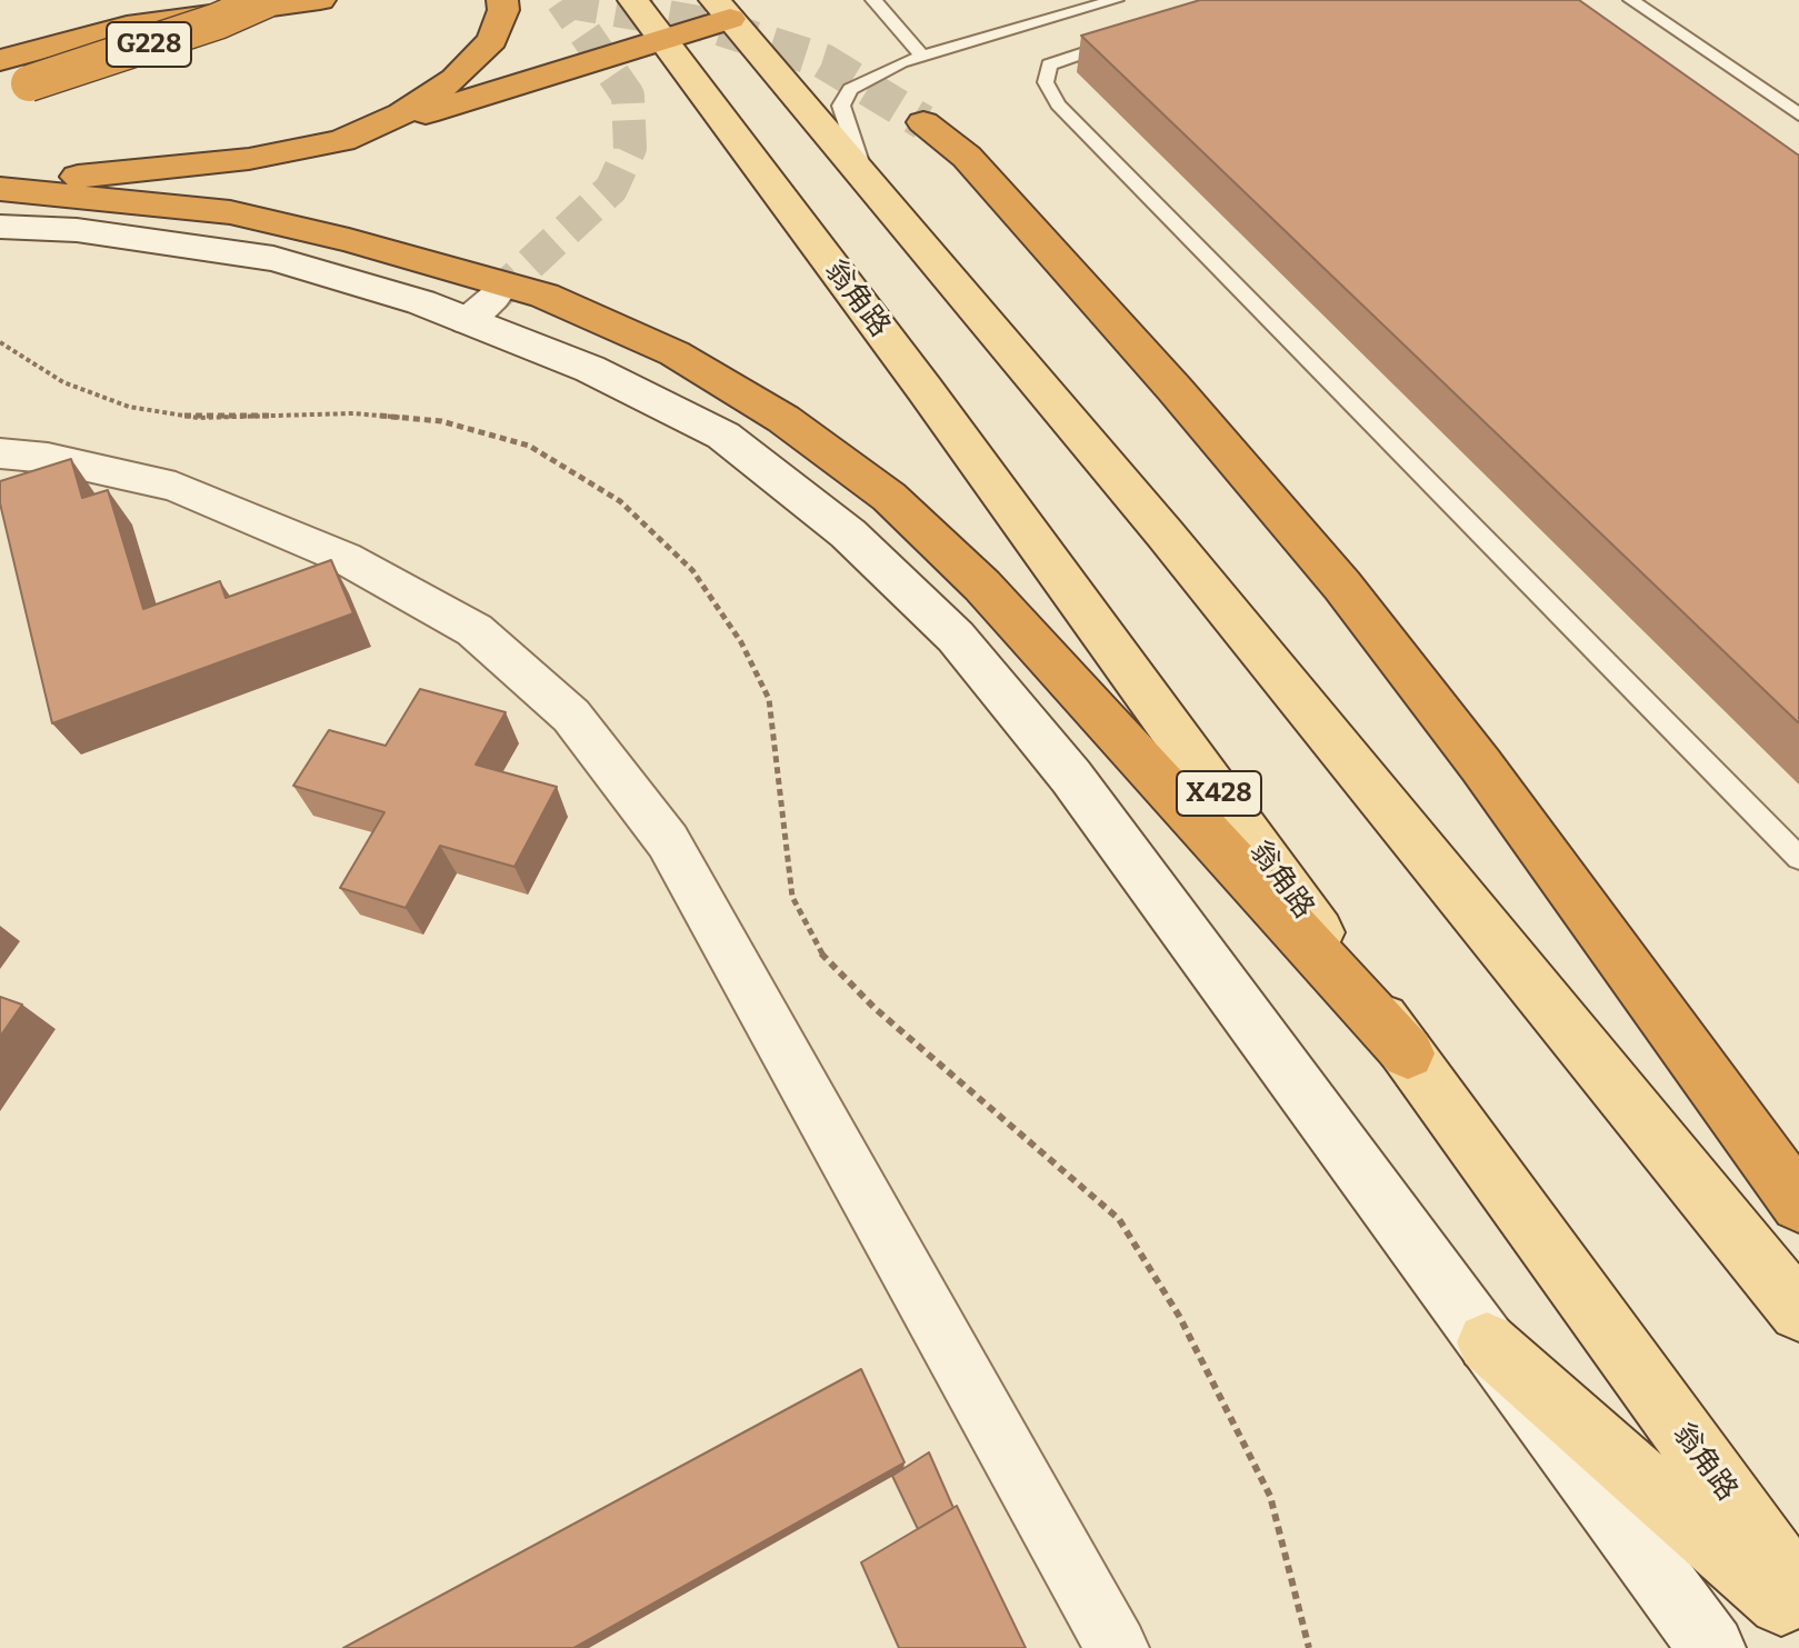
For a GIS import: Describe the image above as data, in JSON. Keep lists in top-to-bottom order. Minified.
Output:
{"streets":{"highway":["G228"],"main road":["翁角路","X428"]}}
